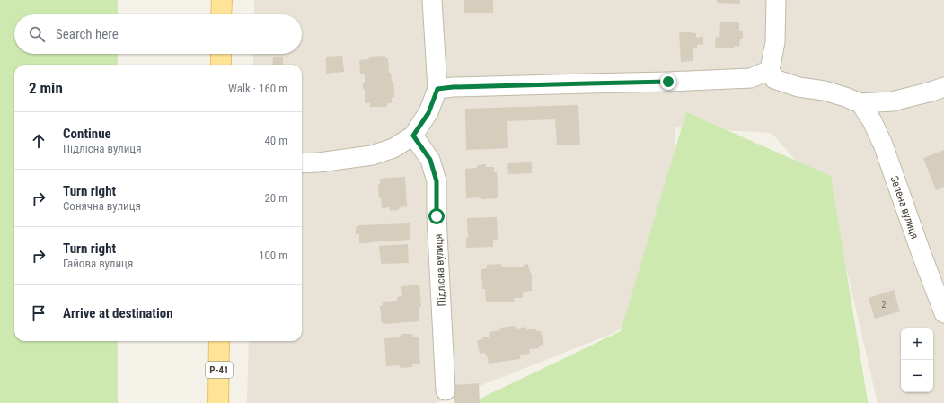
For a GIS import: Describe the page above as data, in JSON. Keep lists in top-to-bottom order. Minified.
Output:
{"streets":{"main road":["Р-41"],"street":["Зелена вулиця","Підлісна вулиця"]},"house_numbers":["2"],"page":{"search":"Search here","heading":["2 min","Walk · 160 m"],"list":[["Continue","Підлісна вулиця","40 m"],["Turn right","Сонячна вулиця","20 m"],["Turn right","Гайова вулиця","100 m"],"Arrive at destination"],"map_buttons":["+","−"]}}
